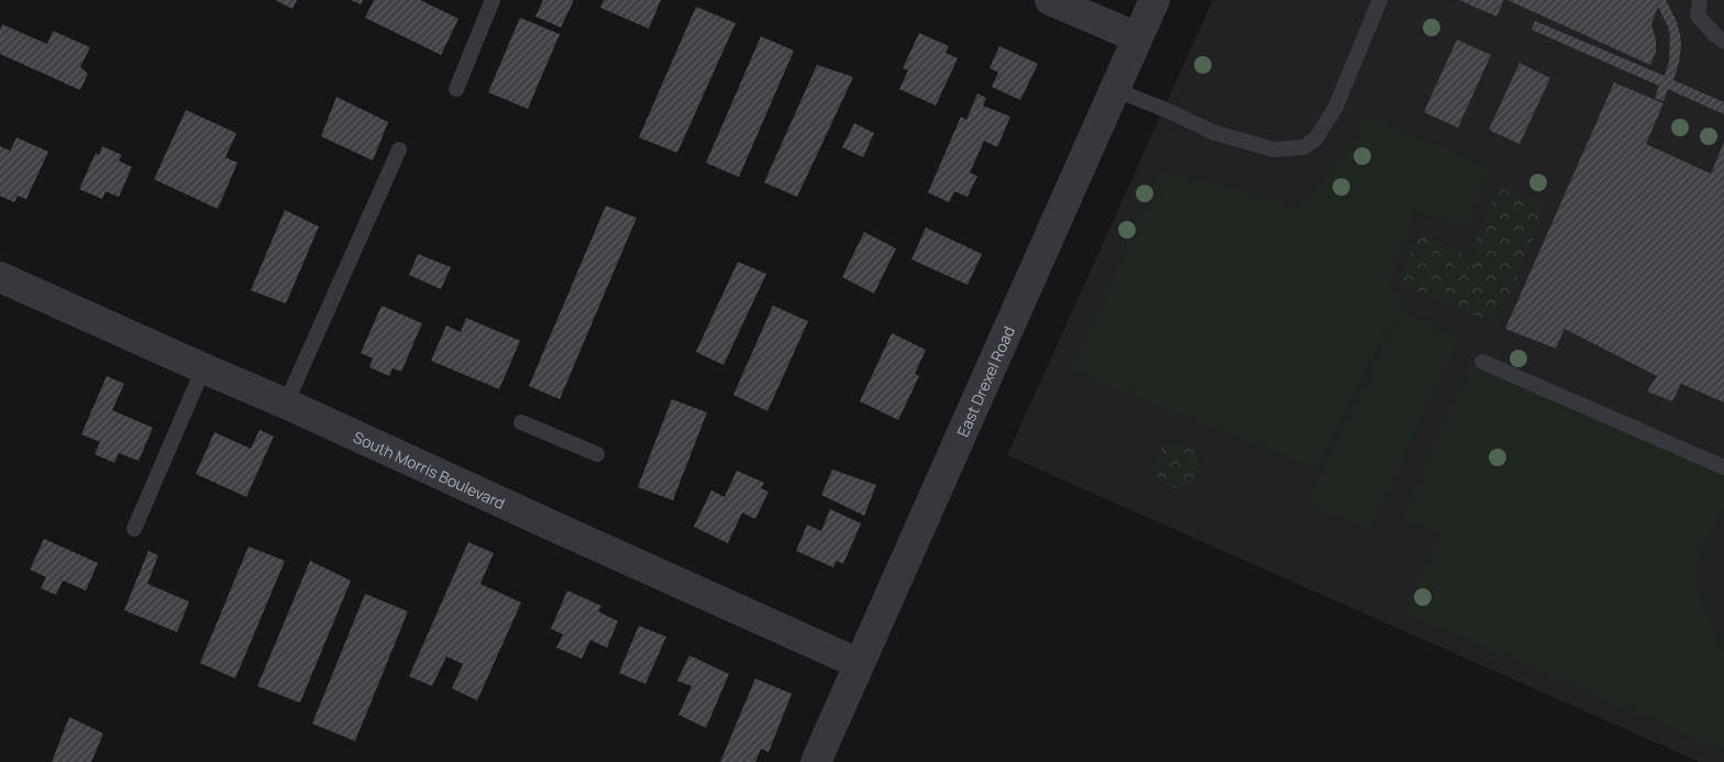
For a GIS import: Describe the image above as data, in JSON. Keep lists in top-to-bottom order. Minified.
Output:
{"streets":{"street":["East Drexel Road","South Morris Boulevard"]},"crossings":[["East Drexel Road","South Morris Boulevard"]]}
